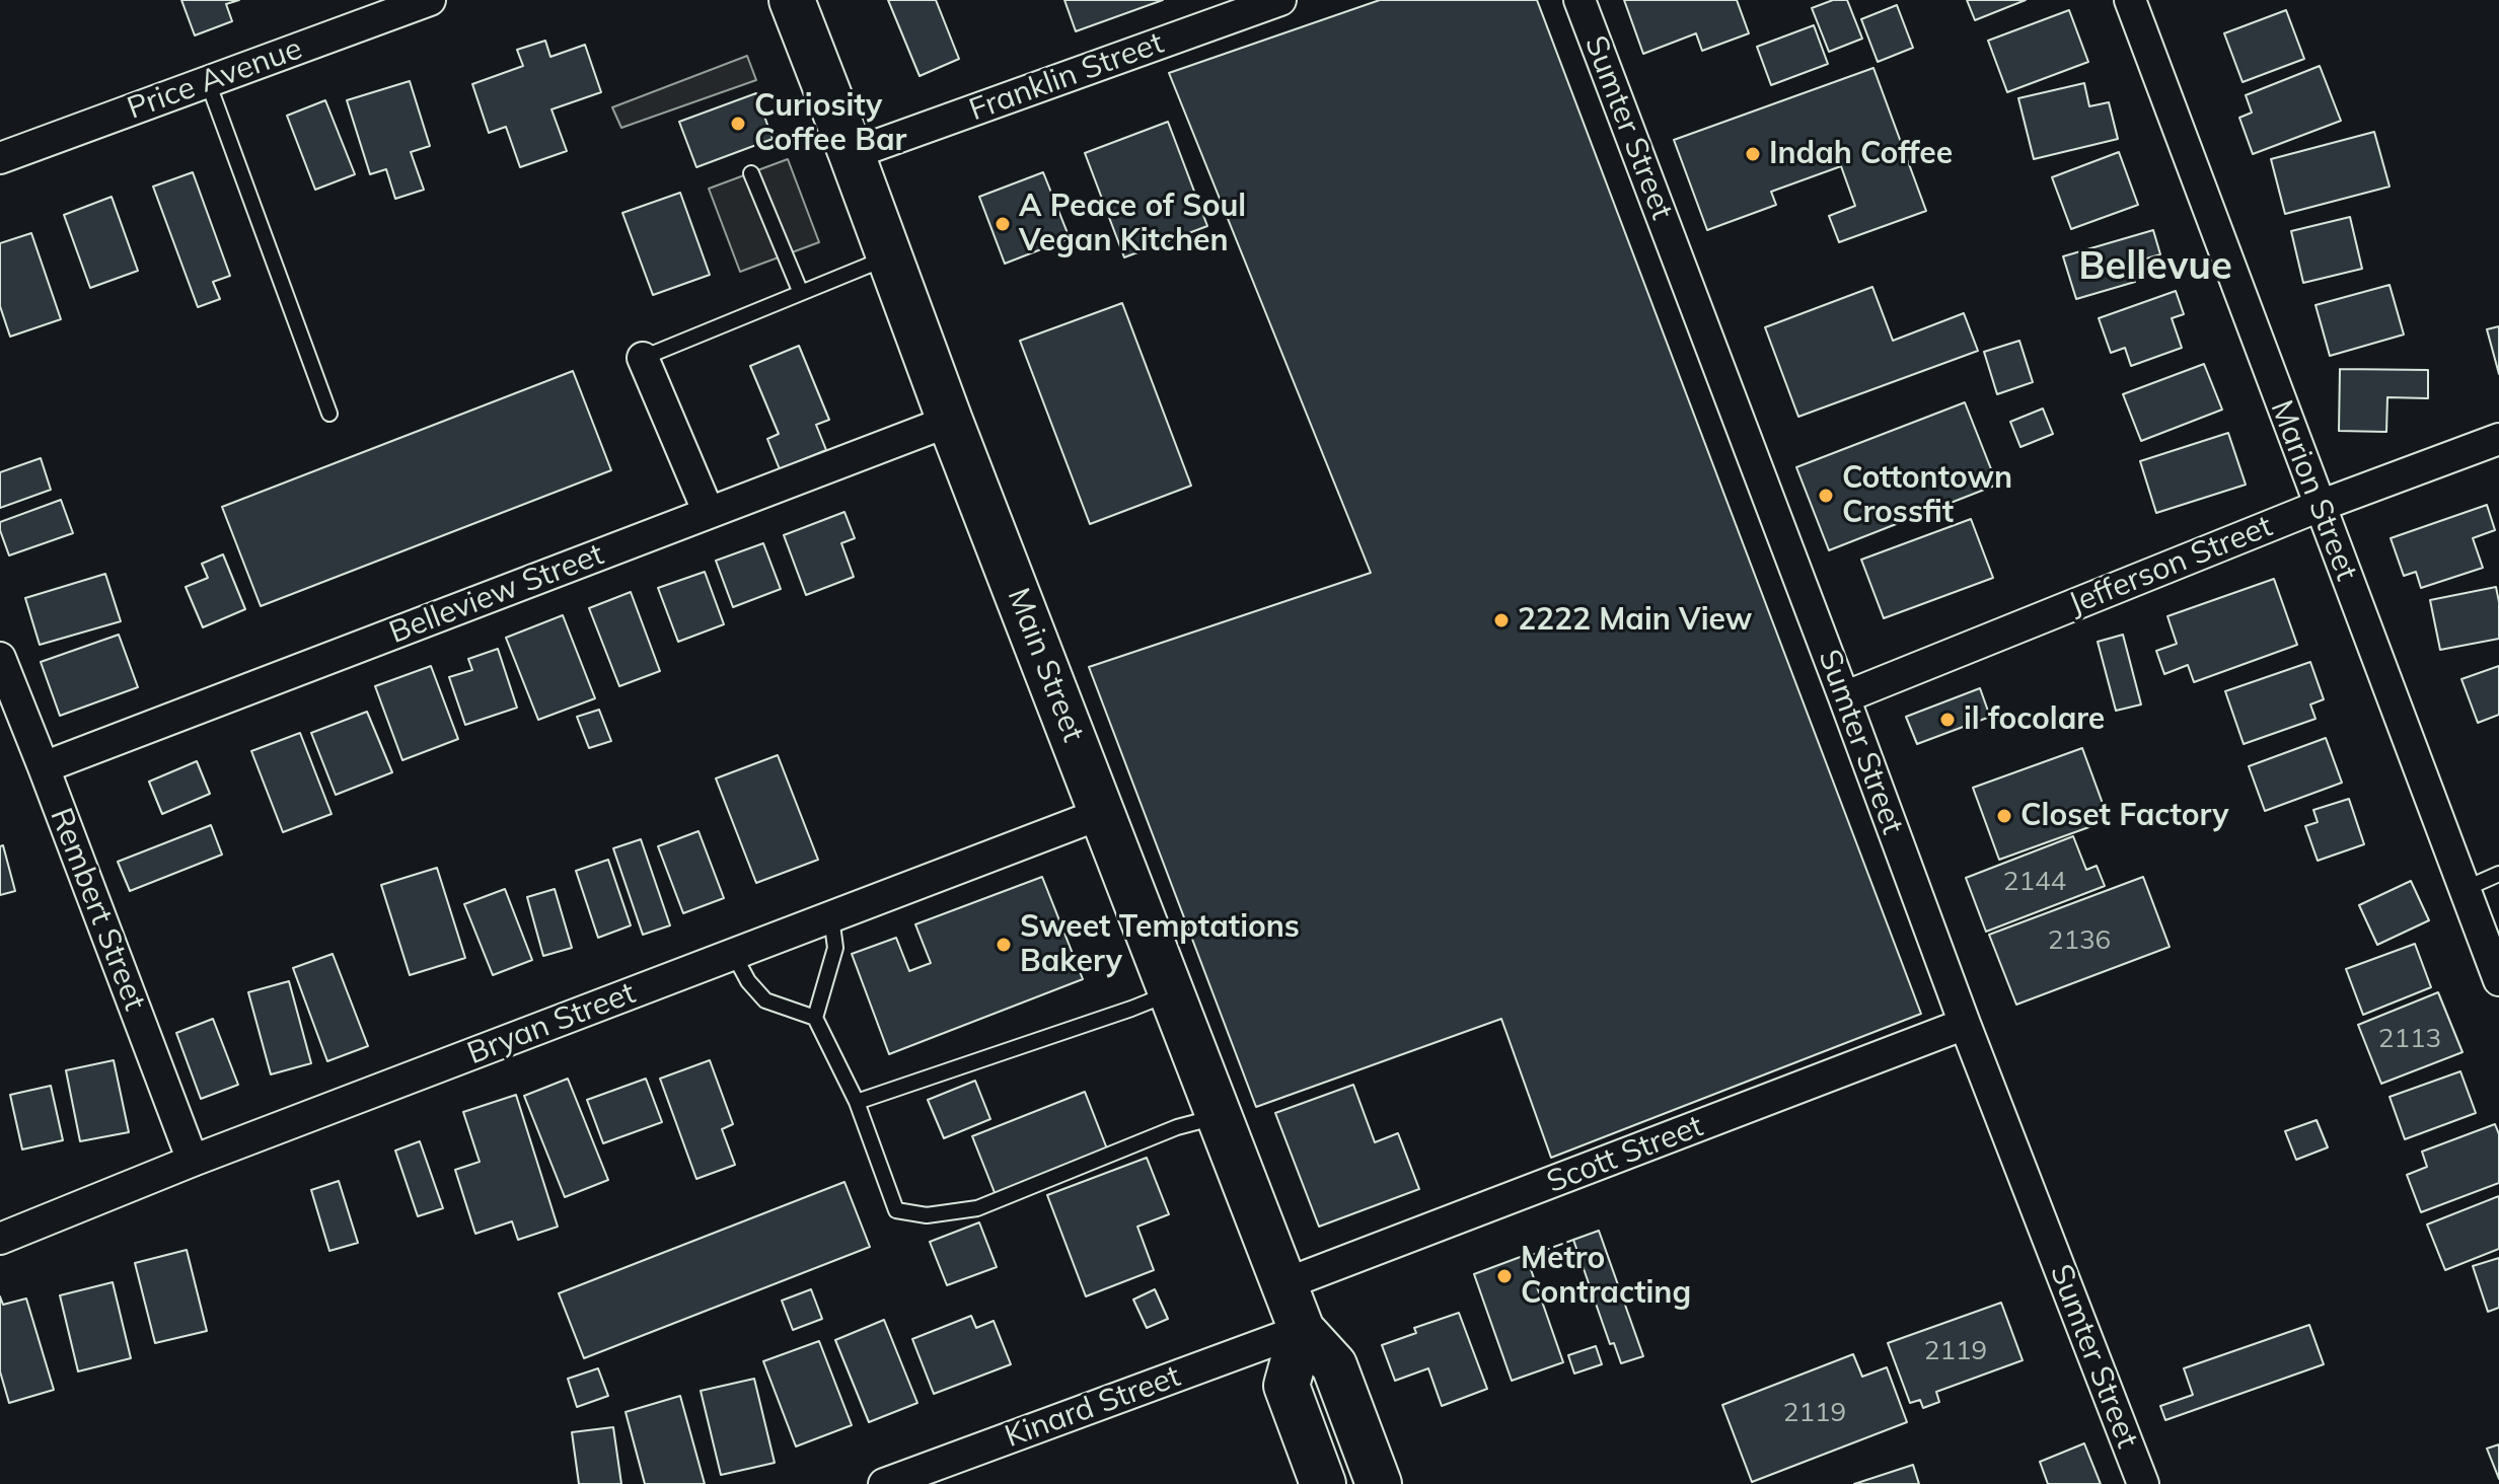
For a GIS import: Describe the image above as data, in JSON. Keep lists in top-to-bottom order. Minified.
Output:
{"streets":{"main road":["Main Street"],"street":["Franklin Street","Price Avenue","Sumter Street","Marion Street","Jefferson Street","Belleview Street","Rembert Street","Bryan Street","Scott Street","Kinard Street"]},"crossings":[["Franklin Street","Main Street"],["Sumter Street","Jefferson Street"],["Sumter Street","Scott Street"],["Marion Street","Jefferson Street"],["Belleview Street","Main Street"],["Belleview Street","Rembert Street"],["Main Street","Bryan Street"],["Main Street","Scott Street"],["Main Street","Kinard Street"],["Rembert Street","Bryan Street"]],"districts":["Bellevue"],"places":["Curiosity Coffee Bar","Indah Coffee","A Peace of Soul Vegan Kitchen","Cottontown Crossfit","2222 Main View","il focolare","Closet Factory","Sweet Temptations Bakery","Metro Contracting"],"house_numbers":["2144","2136","2113","2119","2119"]}
